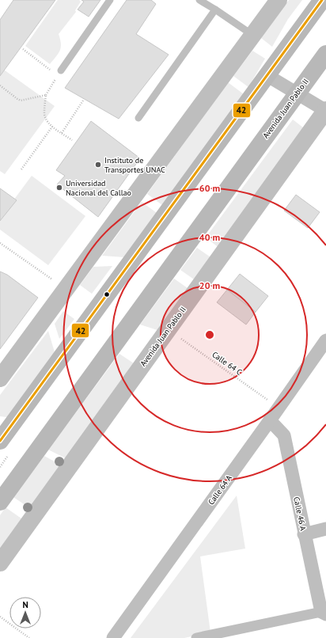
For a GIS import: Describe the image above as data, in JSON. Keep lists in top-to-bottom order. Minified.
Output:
{"streets":{"main road":["Avenida Juan Pablo II"],"street":["Calle 64 A","Calle 46 A"],"path":["Calle 64 C"]},"crossings":[["Avenida Juan Pablo II","Calle 64 C"],["Calle 64 C","Calle 64 A"],["Calle 64 A","Calle 46 A"]],"places":["Instituto de Transportes UNAC","Universidad Nacional del Callao"],"lines":["transit line 42"],"north":"top","rings":["60 m","40 m","20 m"]}
